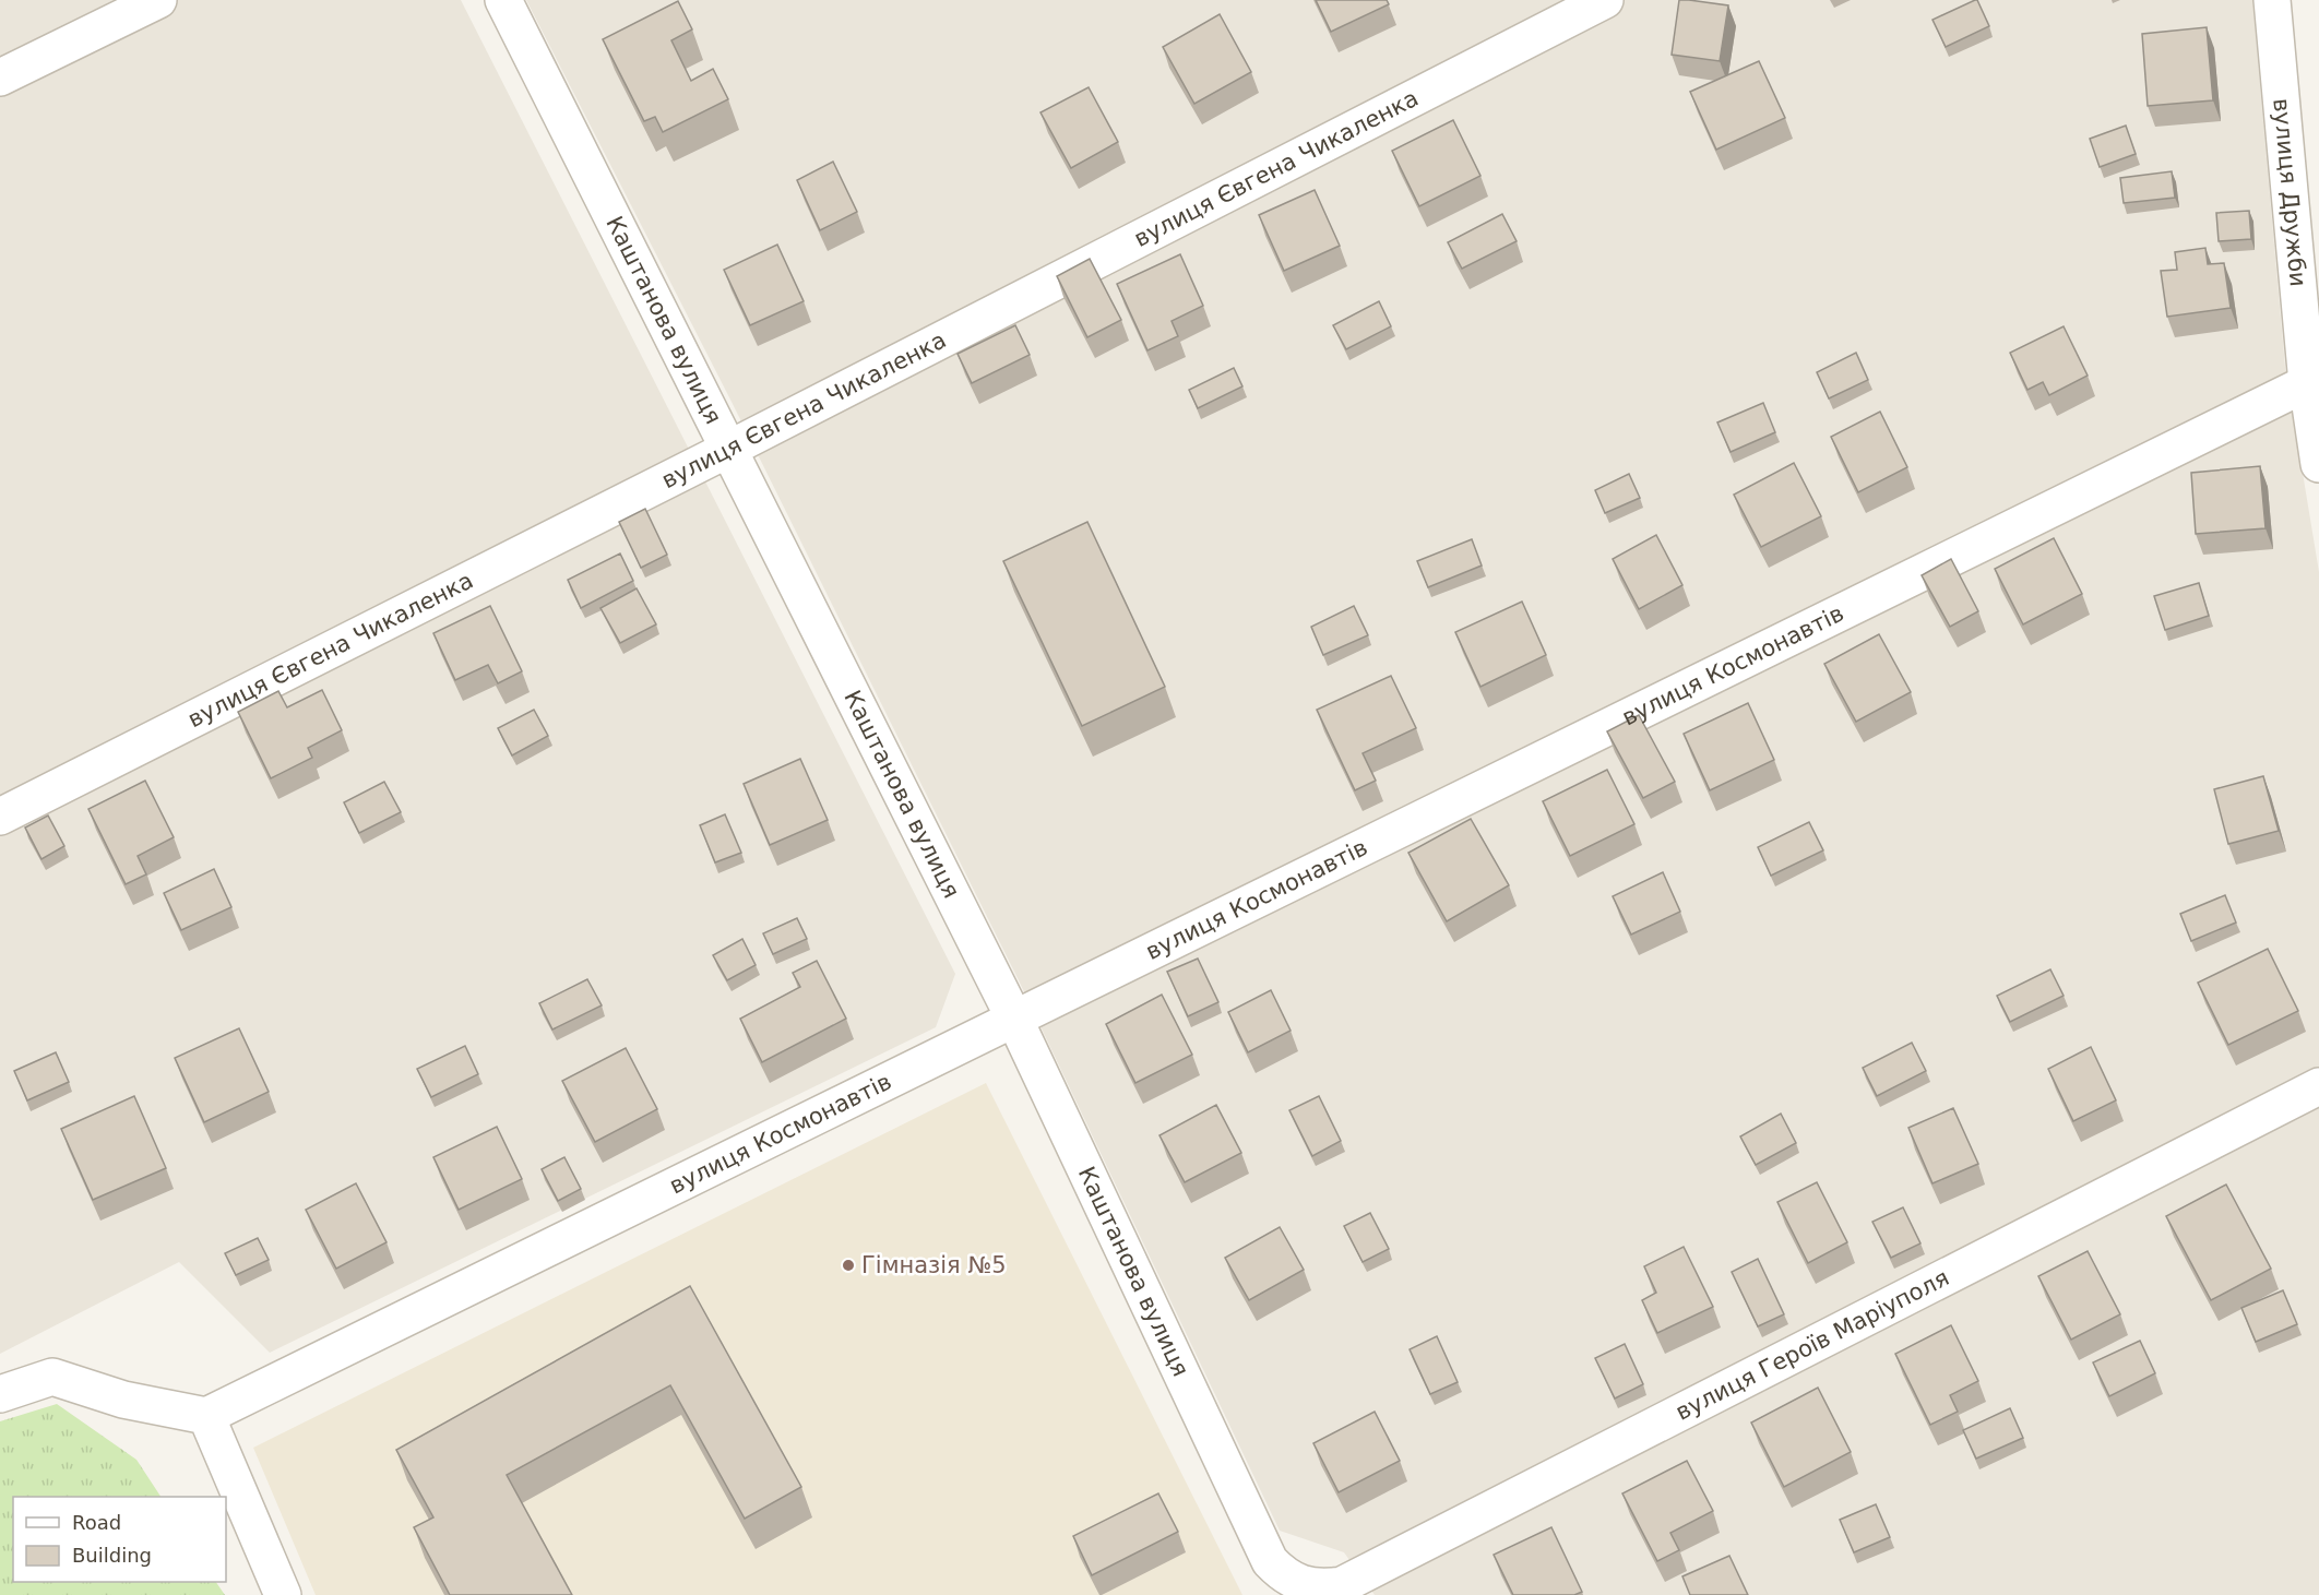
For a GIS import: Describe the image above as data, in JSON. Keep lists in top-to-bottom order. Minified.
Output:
{"streets":{"street":["вулиця Євгена Чикаленка","вулиця Дружби","Каштанова вулиця","вулиця Космонавтів","вулиця Героїв Маріуполя"]},"crossings":[["вулиця Євгена Чикаленка","Каштанова вулиця"],["вулиця Дружби","вулиця Космонавтів"],["Каштанова вулиця","вулиця Космонавтів"],["Каштанова вулиця","вулиця Героїв Маріуполя"]],"places":["Гімназія №5"],"legend":["Road","Building"]}
